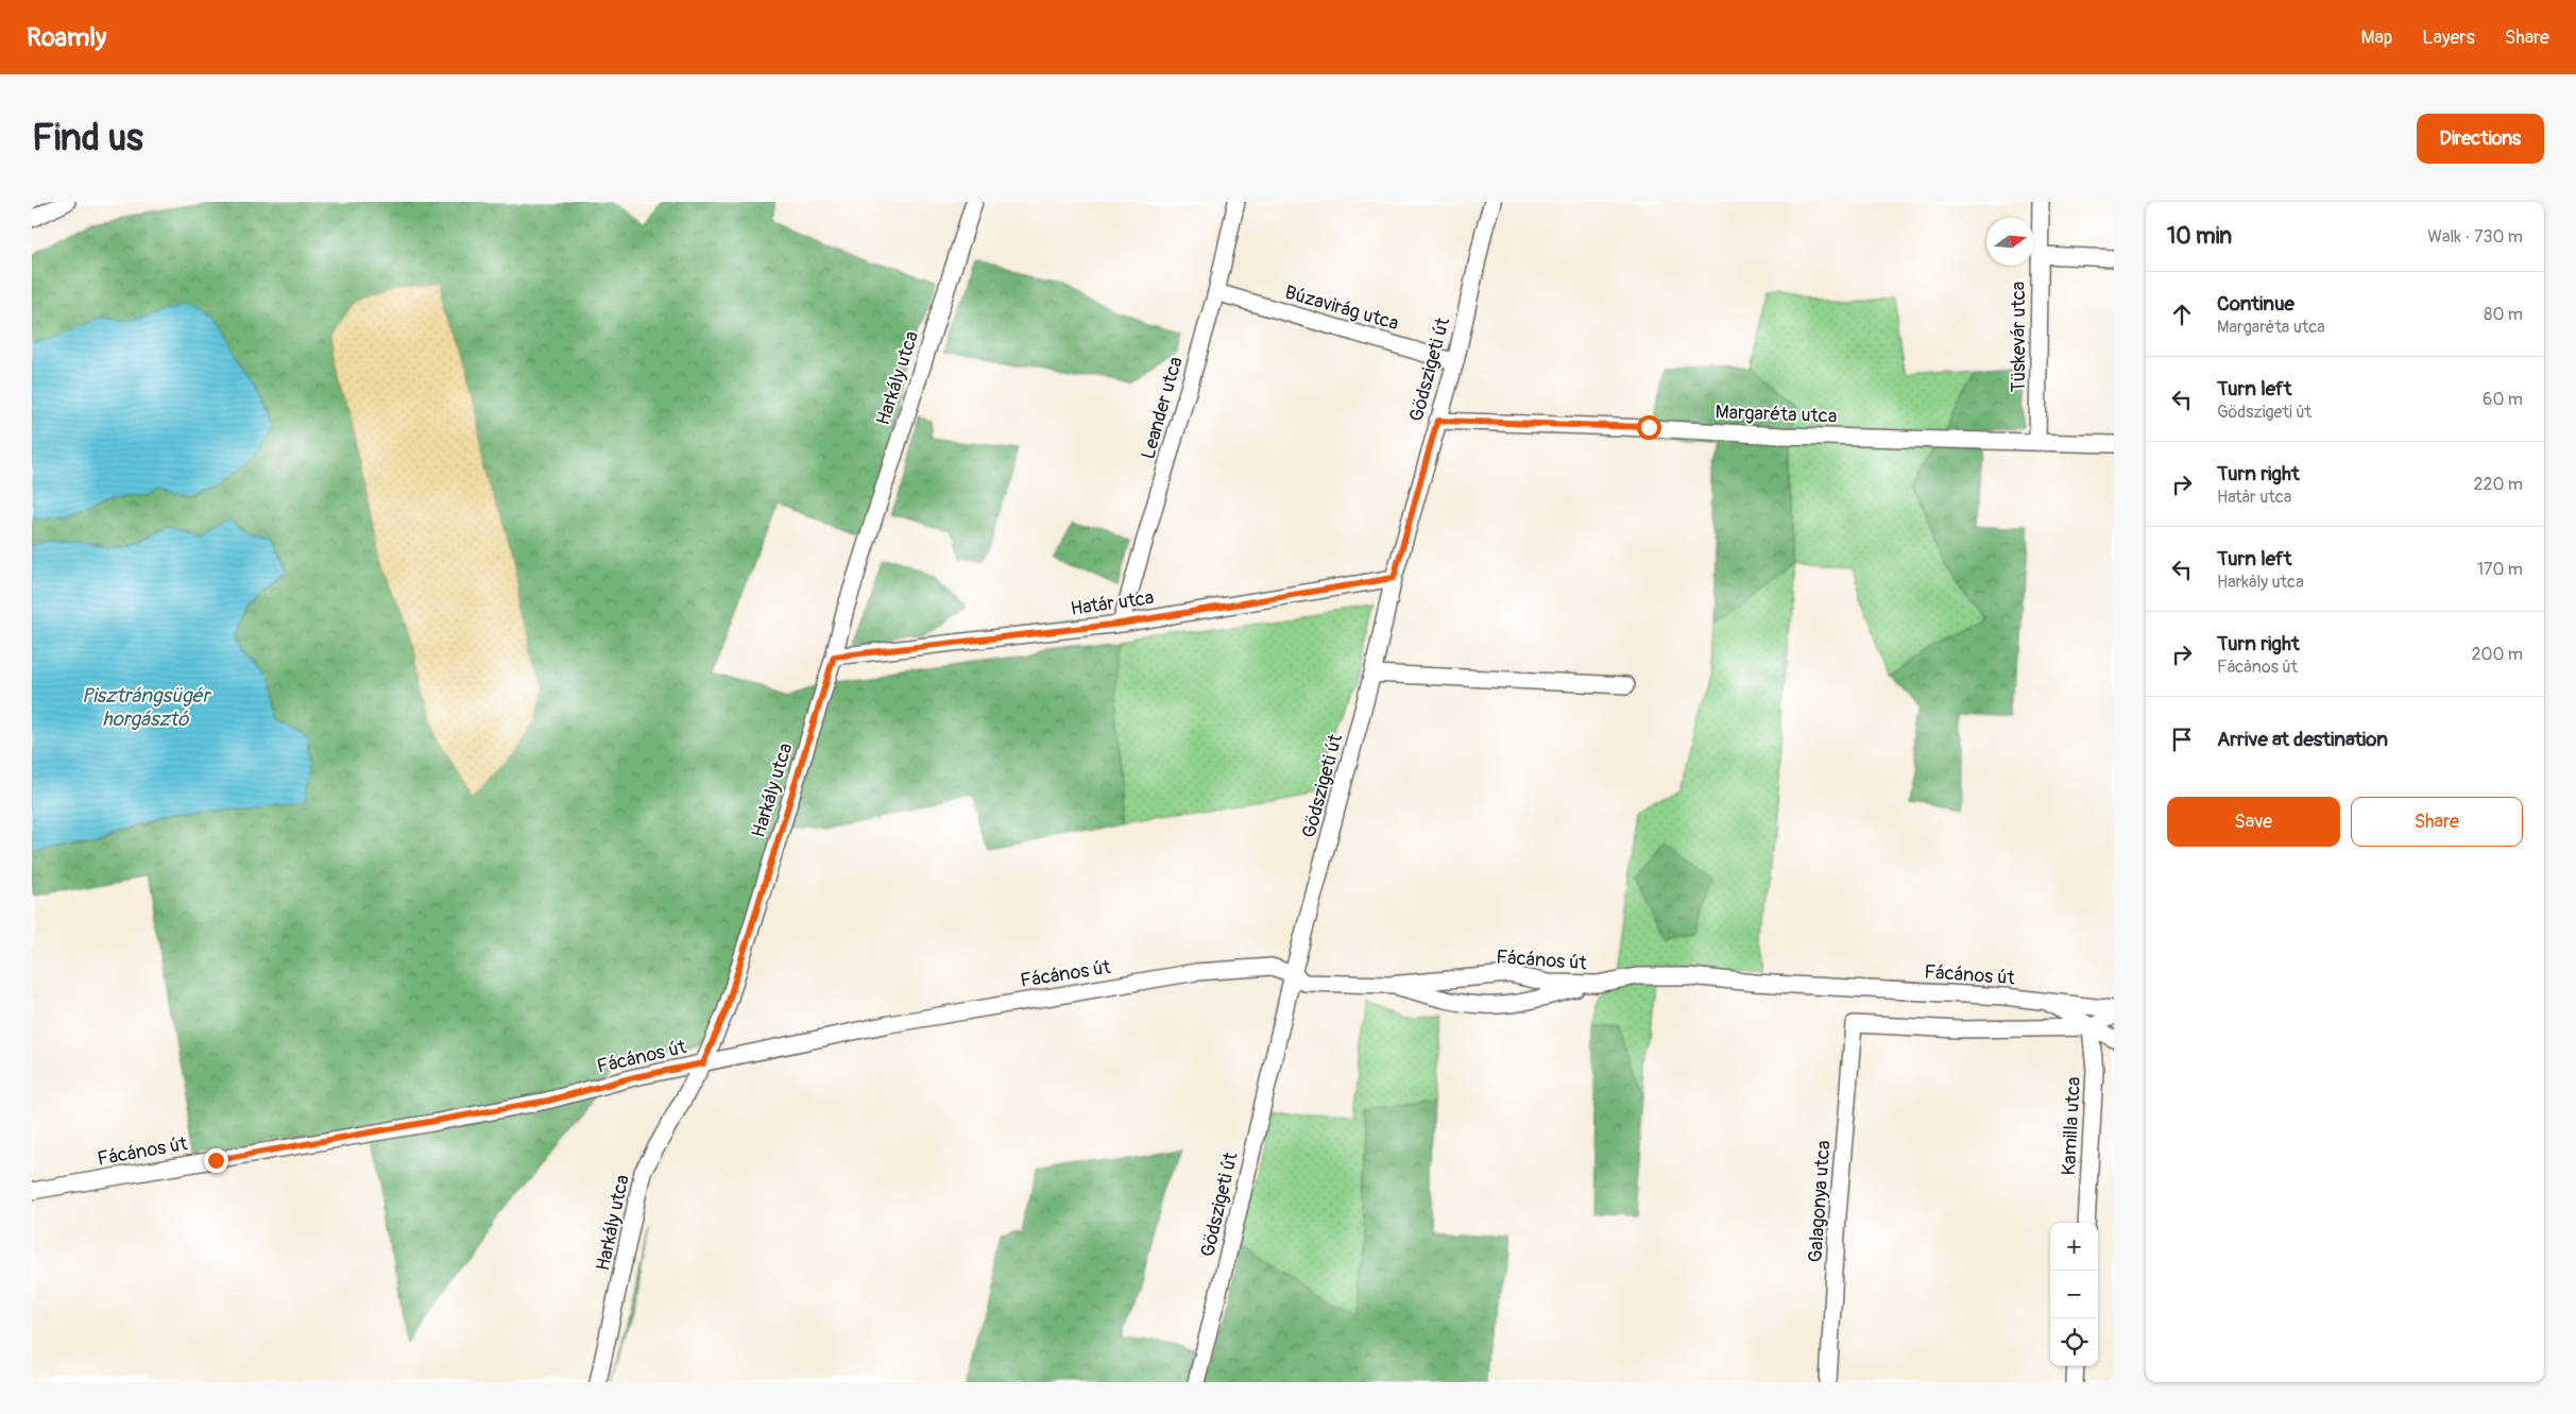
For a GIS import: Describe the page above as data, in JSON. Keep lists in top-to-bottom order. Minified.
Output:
{"streets":{"street":["Búzavirág utca","Tüskevár utca","Gödszigeti út","Harkály utca","Leander utca","Margaréta utca","Határ utca","Fácános út","Kamilla utca","Galagonya utca"]},"crossings":[["Búzavirág utca","Gödszigeti út"],["Búzavirág utca","Leander utca"],["Tüskevár utca","Margaréta utca"],["Gödszigeti út","Margaréta utca"],["Gödszigeti út","Határ utca"],["Gödszigeti út","Fácános út"],["Harkály utca","Határ utca"],["Harkály utca","Fácános út"],["Leander utca","Határ utca"],["Kamilla utca","Galagonya utca"]],"water":["Pisztrángsügér horgásztó"],"north":"right","page":{"header":"Roamly","nav":["Map","Layers","Share"],"buttons":["Directions",["Save","Share"]],"title":"Find us","heading":["10 min","Walk · 730 m"],"list":[["Continue","Margaréta utca","80 m"],["Turn left","Gödszigeti út","60 m"],["Turn right","Határ utca","220 m"],["Turn left","Harkály utca","170 m"],["Turn right","Fácános út","200 m"],"Arrive at destination"],"map_buttons":["+","−"]}}
